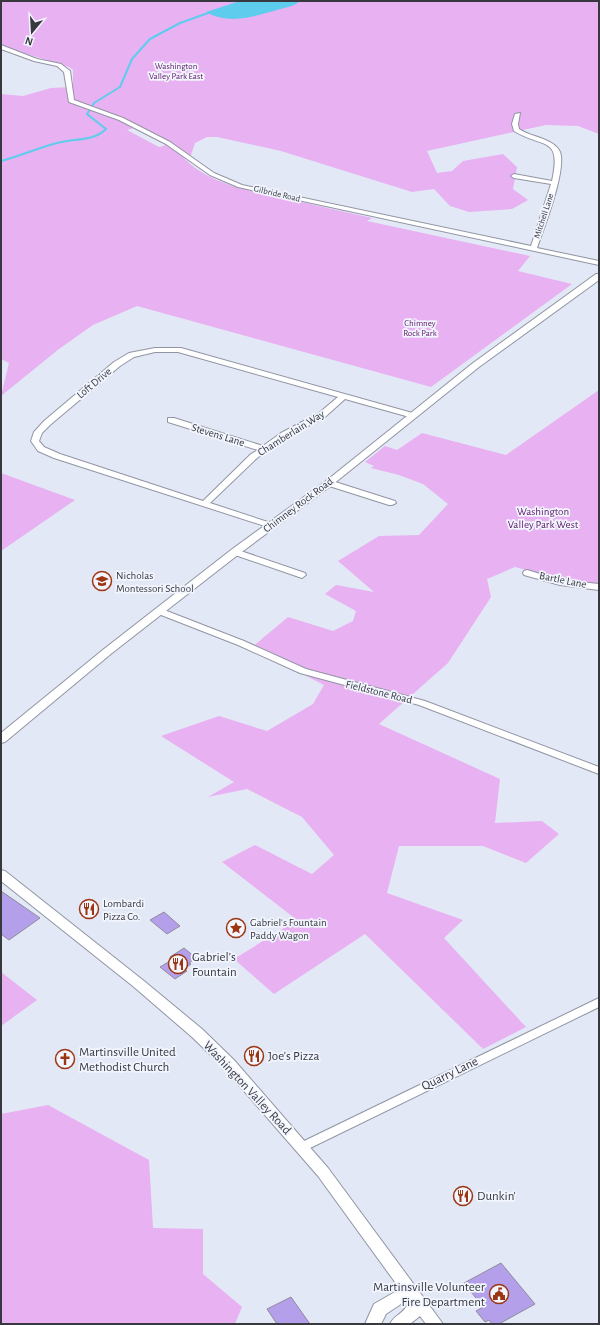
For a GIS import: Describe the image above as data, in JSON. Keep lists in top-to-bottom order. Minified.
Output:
{"streets":{"street":["Gilbride Road","Mitchell Lane","Loft Drive","Chamberlain Way","Stevens Lane","Chimney Rock Road","Bartle Lane","Fieldstone Road","Quarry Lane","Washington Valley Road"]},"crossings":[["Gilbride Road","Mitchell Lane"],["Loft Drive","Chamberlain Way"],["Loft Drive","Chimney Rock Road"],["Chamberlain Way","Stevens Lane"],["Chimney Rock Road","Fieldstone Road"],["Quarry Lane","Washington Valley Road"]],"parks":["Washington Valley Park East","Chimney Rock Park","Washington Valley Park West"],"places":{"school or university":["Nicholas Montessori School"],"restaurant":["Lombardi Pizza Co.","Gabriel’s Fountain","Joe's Pizza","Dunkin'"],"place":["Gabriel's Fountain Paddy Wagon"],"church":["Martinsville United Methodist Church"],"public building":["Martinsville Volunteer Fire Department"]},"north":"bottom"}
